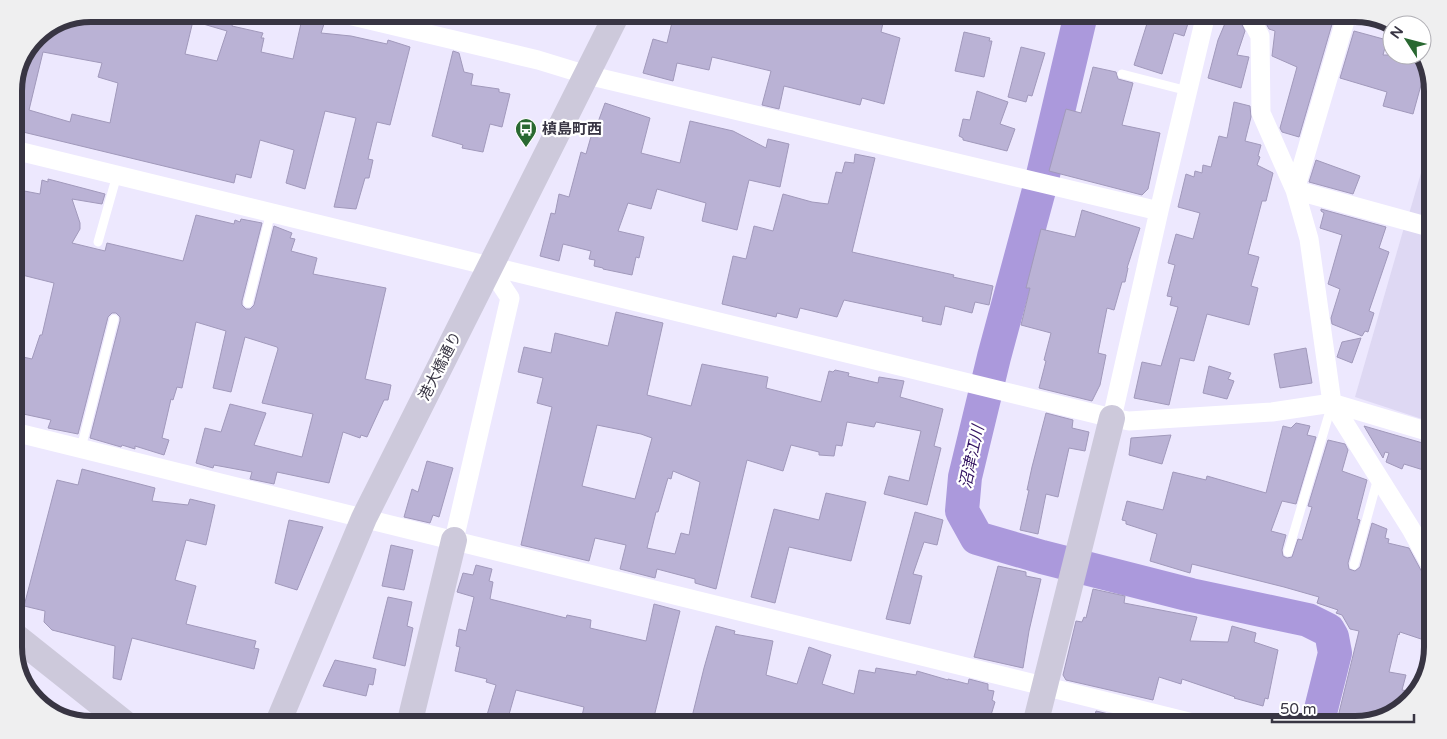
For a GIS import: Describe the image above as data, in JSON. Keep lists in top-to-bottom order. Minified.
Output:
{"streets":{"street":["港大橋通り"]},"water":["沼津江川"],"places":{"bus stop":["槙島町西"]},"scale_bar":"50 m","north":"top left"}
